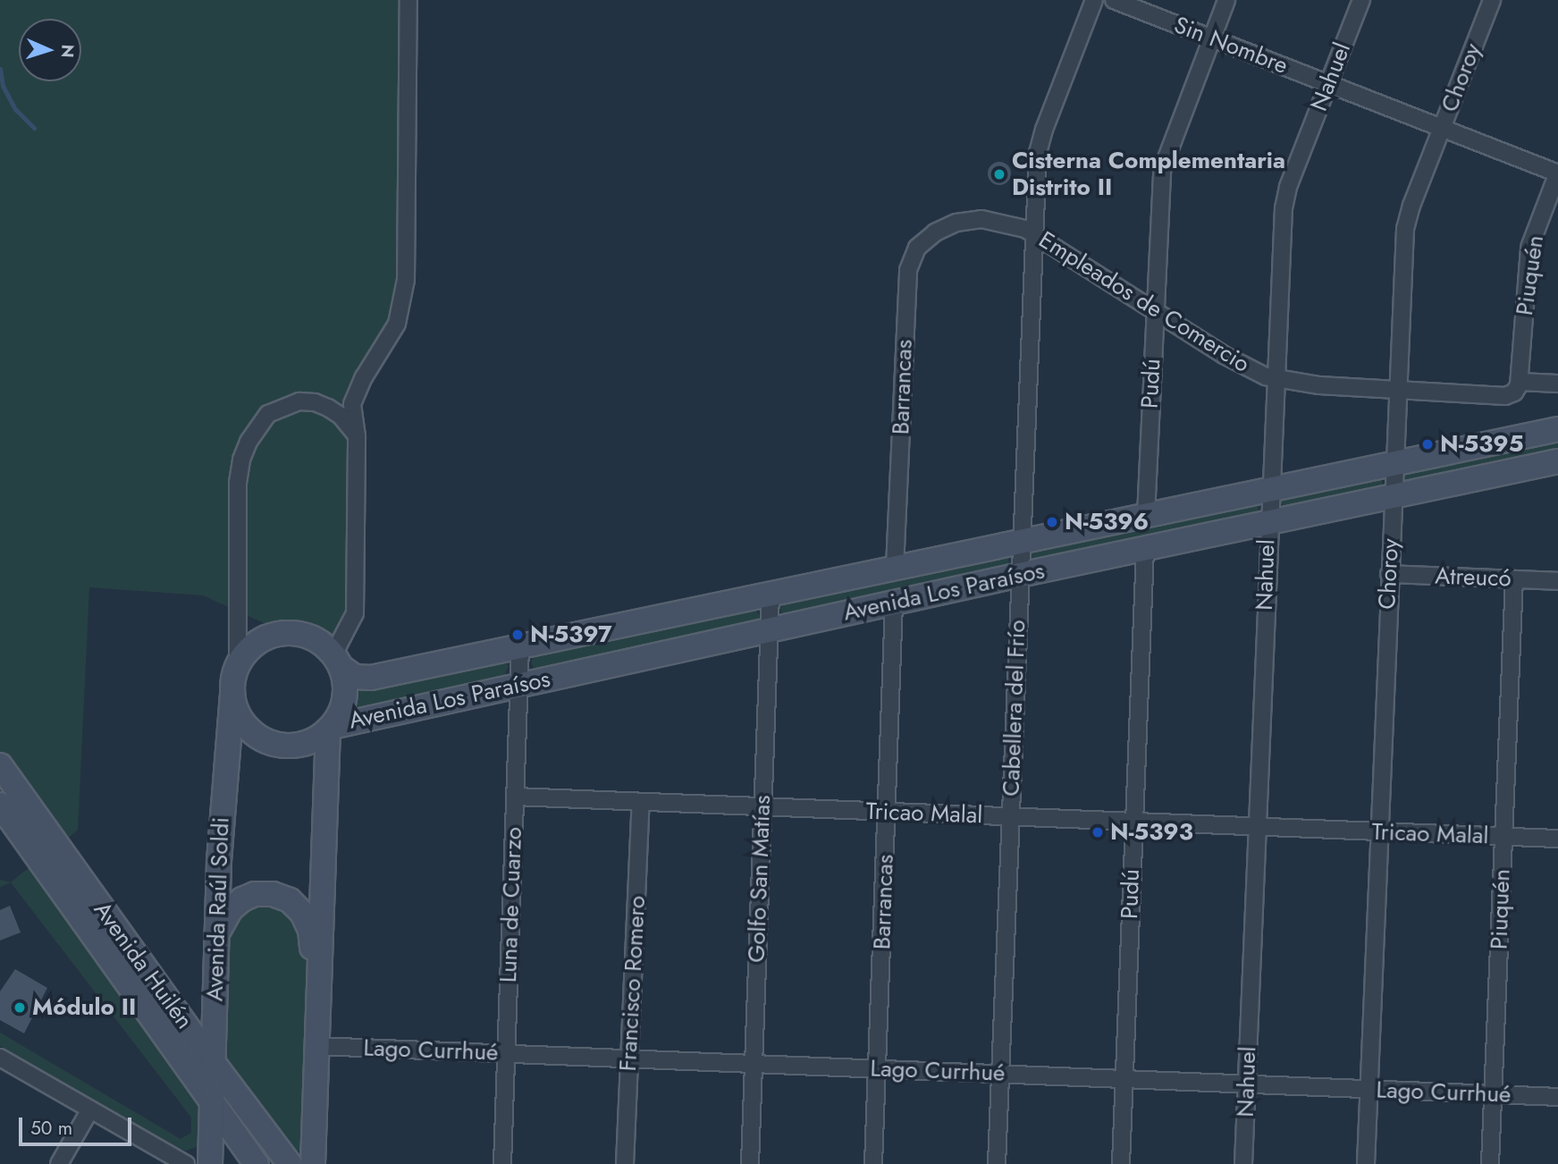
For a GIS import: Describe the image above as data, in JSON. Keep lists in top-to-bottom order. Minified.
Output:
{"streets":{"main road":["Avenida Los Paraísos","Avenida Raúl Soldi","Avenida Huilén"],"street":["Sin Nombre","Nahuel","Choroy","Piuquén","Empleados de Comercio","Pudú","Barrancas","Atreucó","Cabellera del Frío","Tricao Malal","Golfo San Matías","Luna de Cuarzo","Francisco Romero","Lago Currhué"]},"crossings":[["Sin Nombre","Nahuel"],["Sin Nombre","Choroy"],["Sin Nombre","Piuquén"],["Sin Nombre","Pudú"],["Nahuel","Empleados de Comercio"],["Nahuel","Avenida Los Paraísos"],["Nahuel","Tricao Malal"],["Nahuel","Lago Currhué"],["Choroy","Empleados de Comercio"],["Choroy","Atreucó"],["Choroy","Avenida Los Paraísos"],["Choroy","Tricao Malal"],["Choroy","Lago Currhué"],["Piuquén","Empleados de Comercio"],["Piuquén","Atreucó"],["Piuquén","Tricao Malal"],["Piuquén","Lago Currhué"],["Empleados de Comercio","Pudú"],["Empleados de Comercio","Barrancas"],["Empleados de Comercio","Cabellera del Frío"],["Pudú","Avenida Los Paraísos"],["Pudú","Tricao Malal"],["Pudú","Lago Currhué"],["Barrancas","Avenida Los Paraísos"],["Barrancas","Tricao Malal"],["Barrancas","Lago Currhué"],["Avenida Los Paraísos","Cabellera del Frío"],["Avenida Los Paraísos","Golfo San Matías"],["Avenida Los Paraísos","Luna de Cuarzo"],["Avenida Los Paraísos","Avenida Raúl Soldi"],["Cabellera del Frío","Tricao Malal"],["Cabellera del Frío","Lago Currhué"],["Tricao Malal","Golfo San Matías"],["Tricao Malal","Luna de Cuarzo"],["Tricao Malal","Francisco Romero"],["Golfo San Matías","Lago Currhué"],["Luna de Cuarzo","Lago Currhué"],["Avenida Raúl Soldi","Avenida Huilén"],["Francisco Romero","Lago Currhué"]],"places":["Cisterna Complementaria Distrito II","N-5395","N-5396","N-5397","N-5393","Módulo II"],"scale_bar":"50 m","north":"right"}
